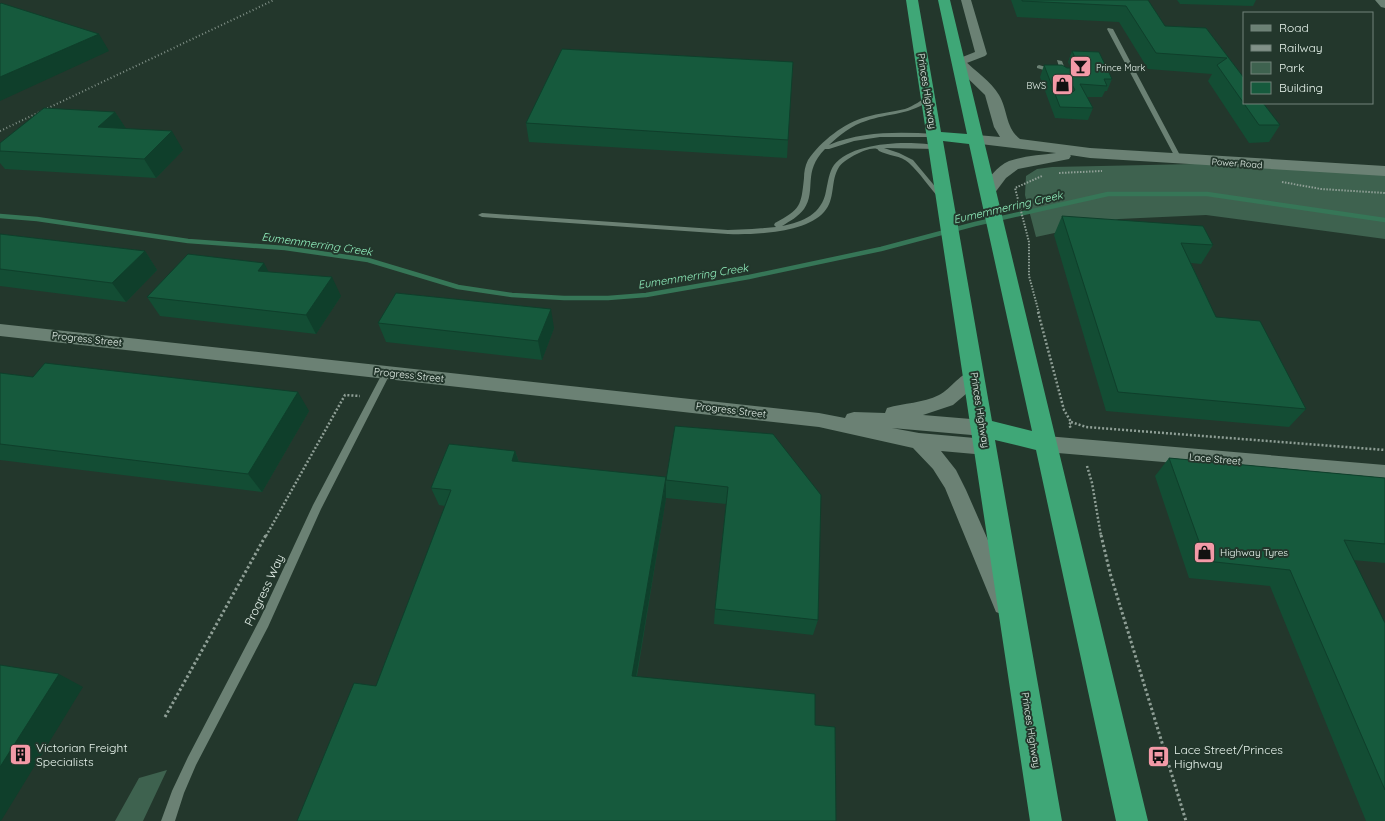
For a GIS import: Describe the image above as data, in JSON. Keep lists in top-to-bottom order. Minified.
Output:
{"streets":{"highway":["Princes Highway"],"main road":["Power Road"],"street":["Progress Street","Lace Street"],"lane":["Progress Way"]},"crossings":[["Princes Highway","Progress Street"],["Progress Street","Progress Way"]],"water":["Eumemmerring Creek"],"places":{"bar":["Prince Mark"],"shop":["BWS","Highway Tyres"],"building":["Victorian Freight Specialists"],"bus stop":["Lace Street/Princes Highway"]},"legend":["Road","Railway","Park","Building"]}
